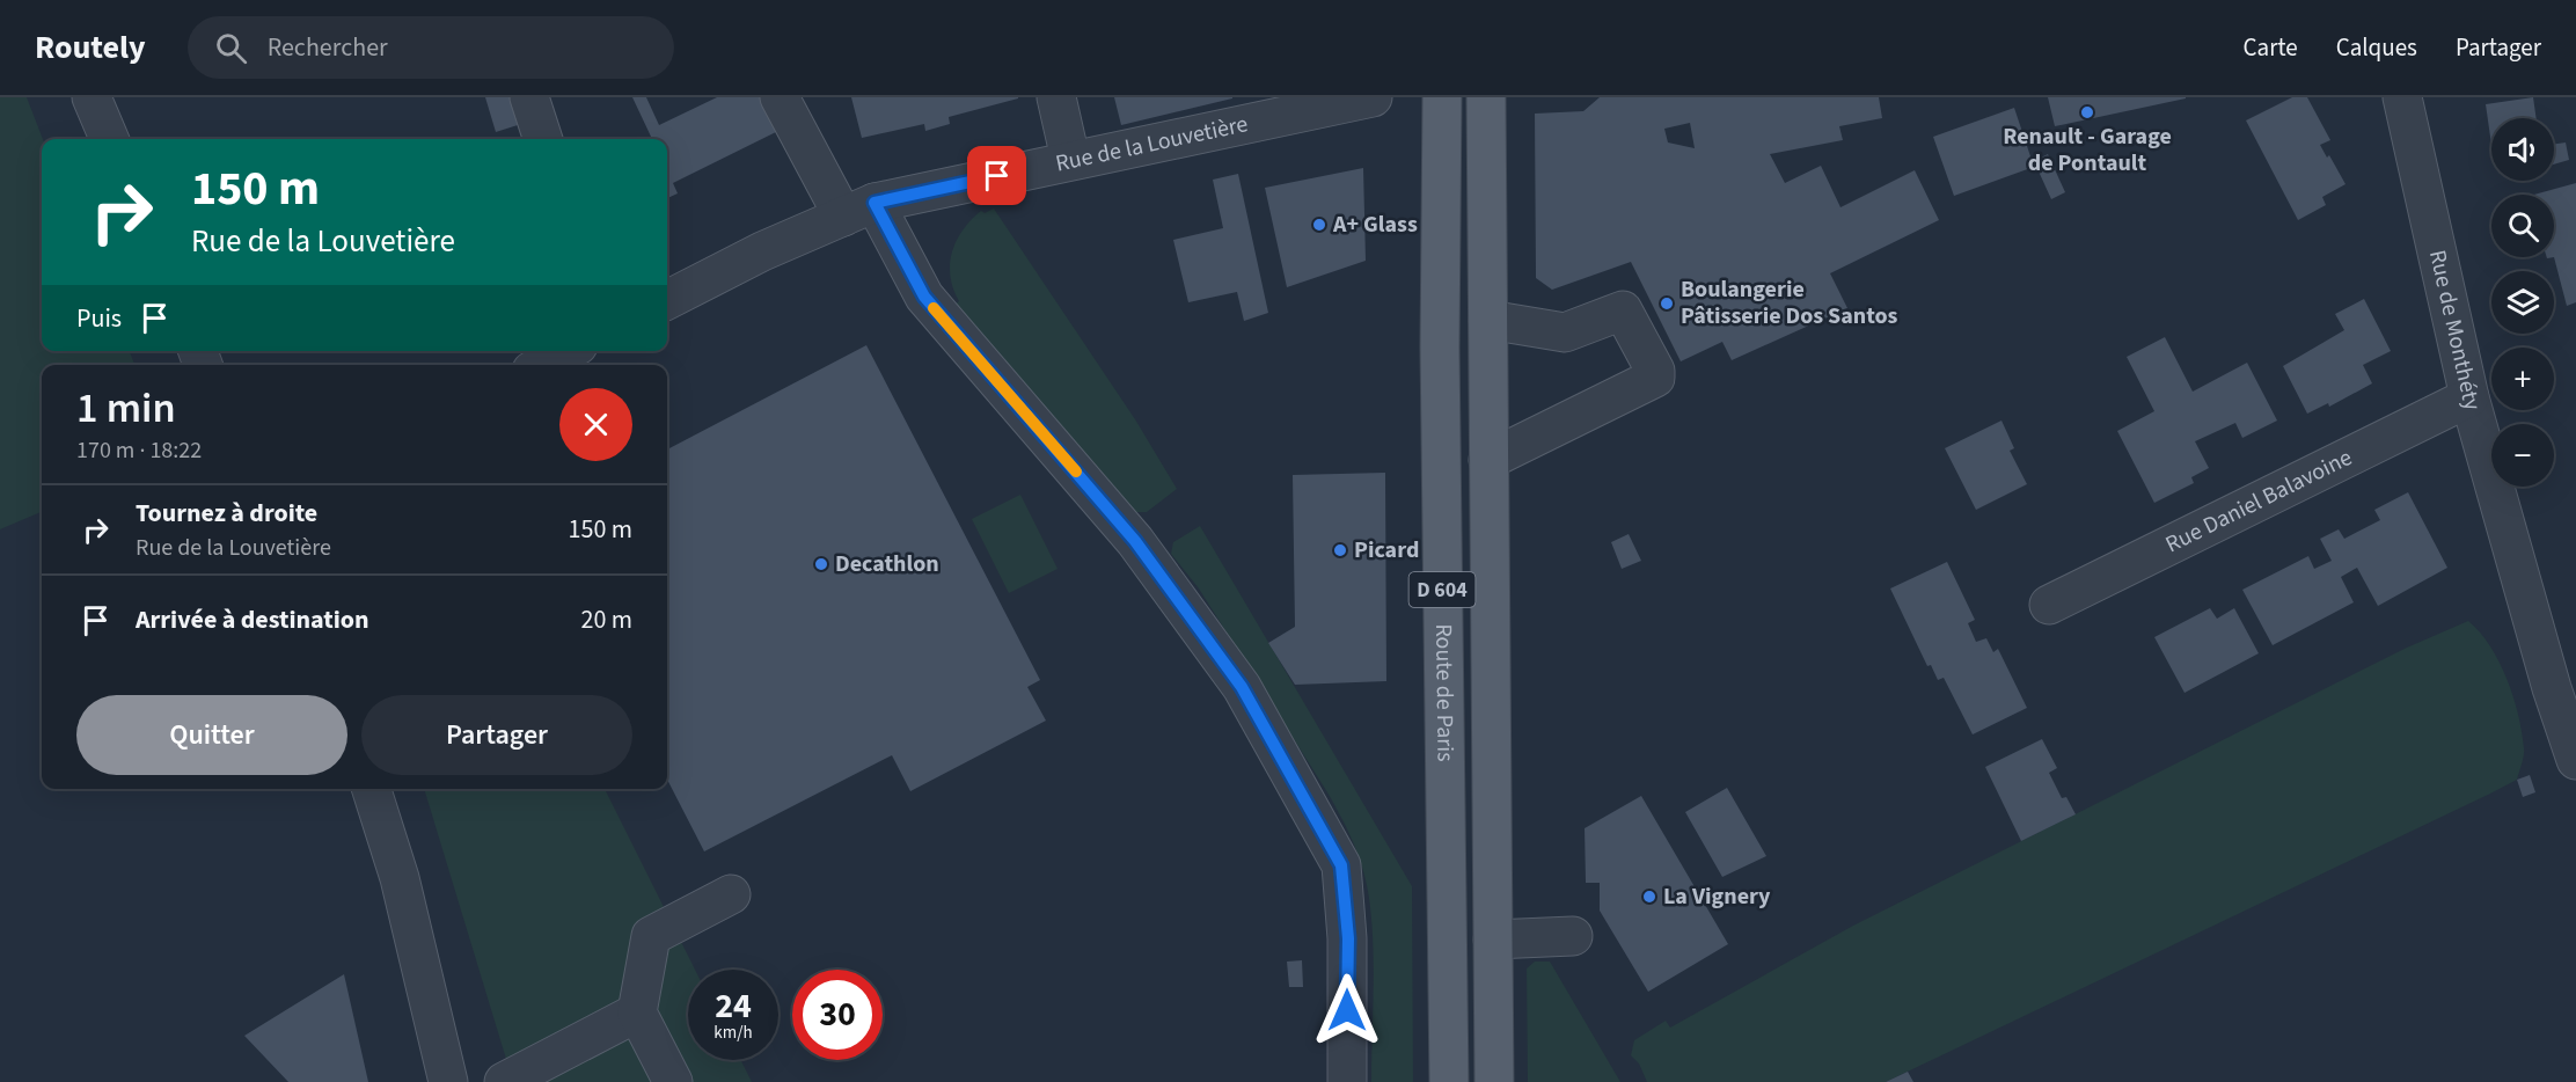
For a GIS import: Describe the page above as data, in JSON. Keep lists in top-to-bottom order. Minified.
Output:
{"streets":{"main road":["D 604","Route de Paris"],"street":["Rue de la Louvetière","Rue de Monthéty","Rue Daniel Balavoine"]},"crossings":[["Rue de Monthéty","Rue Daniel Balavoine"]],"places":["Renault - Garage de Pontault","A+ Glass","Boulangerie Pâtisserie Dos Santos","Picard","Decathlon","La Vignery"],"page":{"header":"Routely","search":"Rechercher","nav":["Carte","Calques","Partager"],"map_buttons":["+","−"],"turn":["150 m","Rue de la Louvetière"],"then":"Puis","heading":["1 min","170 m · 18:22"],"list":[{"name":"Tournez à droite","note":"Rue de la Louvetière","value":"150 m"},{"name":"Arrivée à destination","value":"20 m"}],"buttons":["Quitter","Partager"],"speed":"24 km/h","limit":"30"}}
